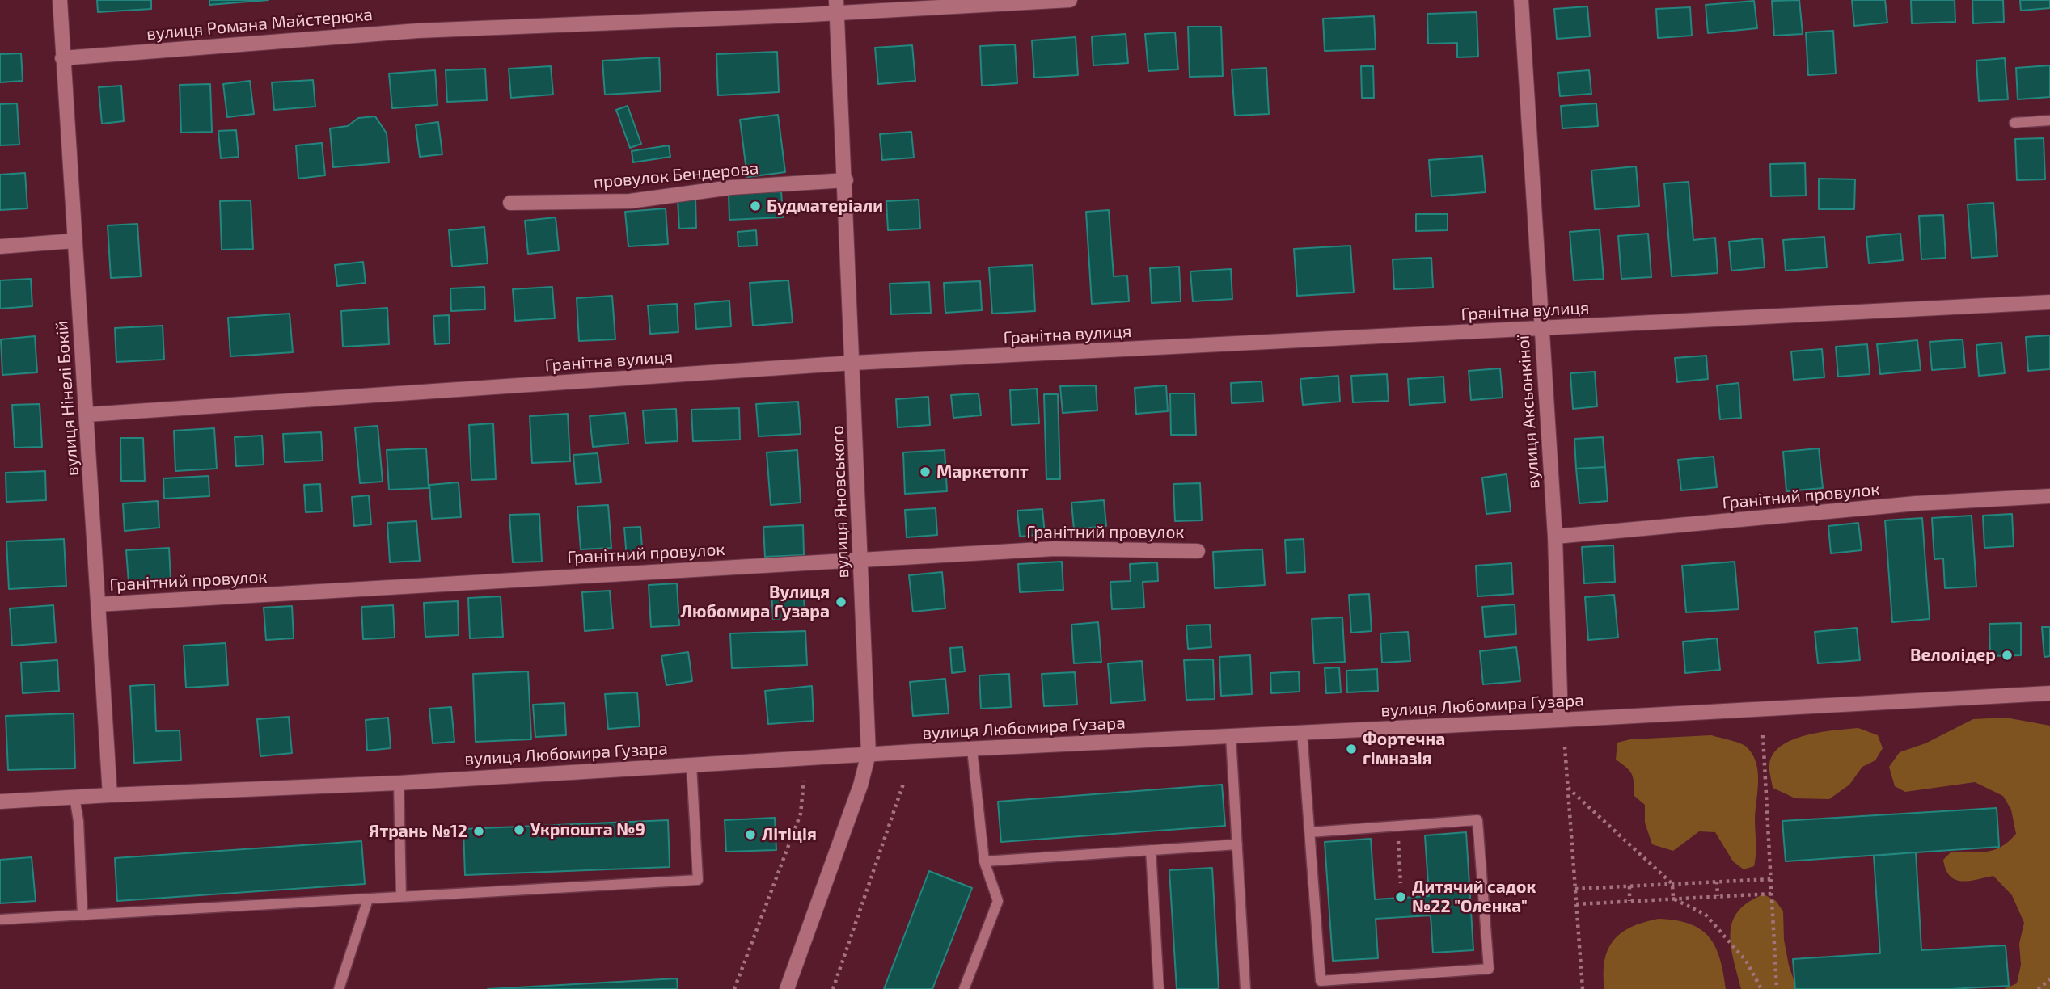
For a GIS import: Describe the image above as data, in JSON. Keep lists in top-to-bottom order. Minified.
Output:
{"streets":{"street":["вулиця Романа Майстерюка","провулок Бендерова","Гранітна вулиця","вулиця Нінелі Бокій","вулиця Аксьонкіної","Гранітний провулок","вулиця Яновського","вулиця Любомира Гузара"]},"crossings":[["вулиця Романа Майстерюка","вулиця Нінелі Бокій"],["вулиця Романа Майстерюка","вулиця Яновського"],["провулок Бендерова","вулиця Яновського"],["Гранітна вулиця","вулиця Нінелі Бокій"],["Гранітна вулиця","вулиця Аксьонкіної"],["Гранітна вулиця","вулиця Яновського"],["вулиця Нінелі Бокій","Гранітний провулок"],["вулиця Нінелі Бокій","вулиця Любомира Гузара"],["вулиця Аксьонкіної","Гранітний провулок"],["вулиця Аксьонкіної","вулиця Любомира Гузара"],["Гранітний провулок","вулиця Яновського"],["вулиця Яновського","вулиця Любомира Гузара"]],"places":["Будматеріали","Маркетопт","Вулиця Любомира Гузара","Велолідер","Фортечна гімназія","Укрпошта №9","Ятрань №12","Літіція","Дитячий садок №22 \"Оленка\""]}
